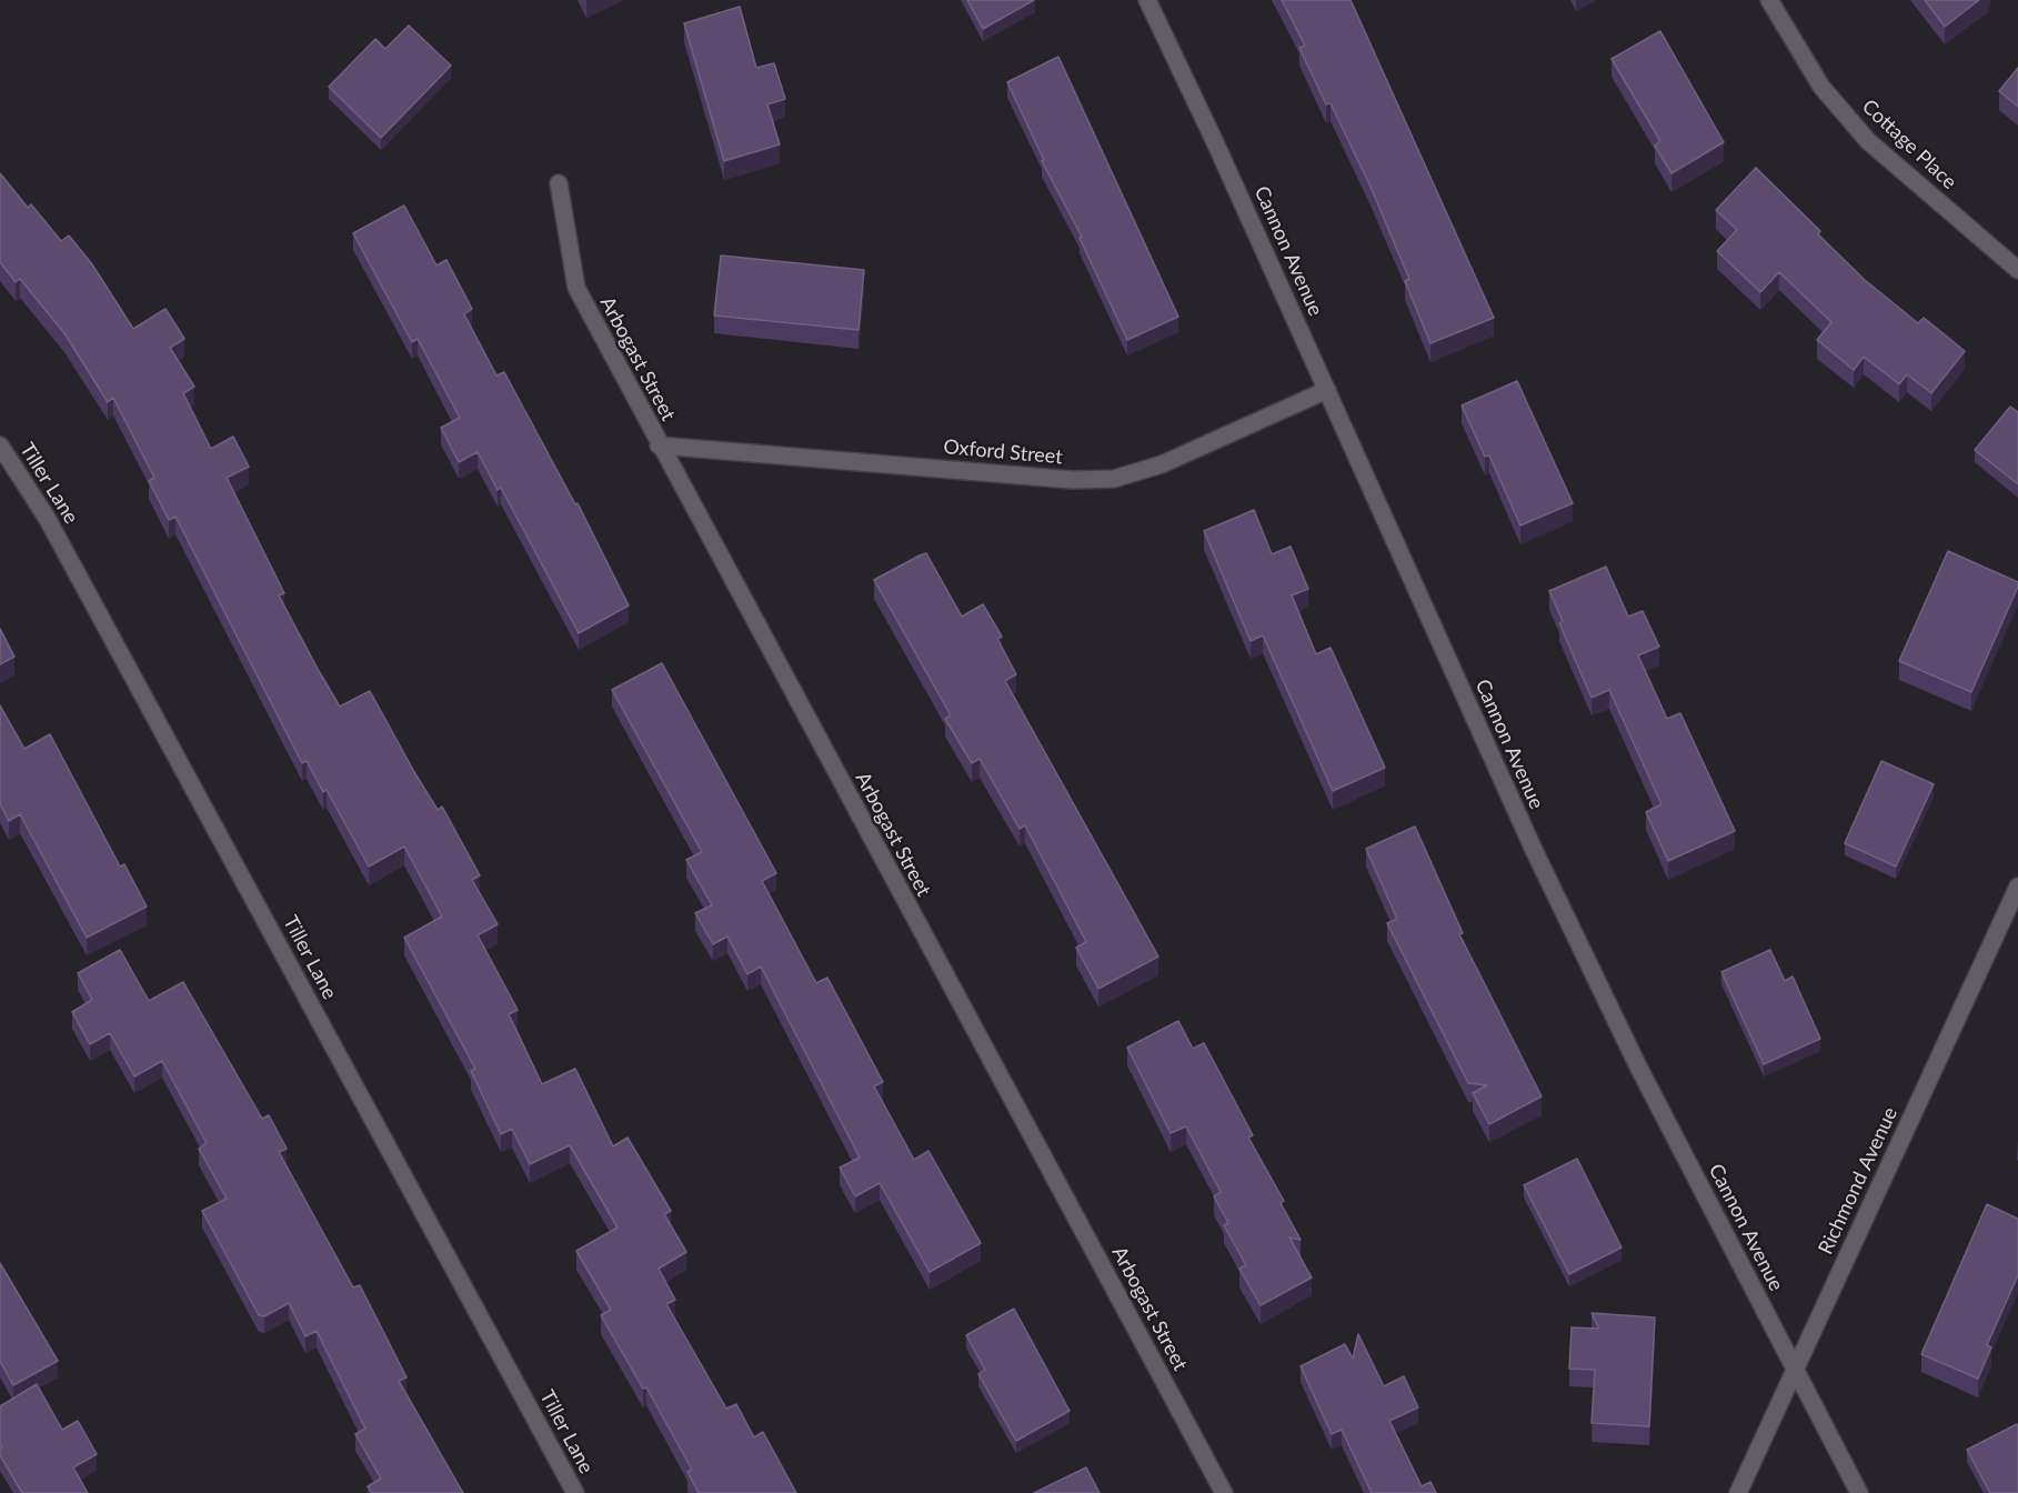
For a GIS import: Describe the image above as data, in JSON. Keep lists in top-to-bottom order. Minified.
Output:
{"streets":{"street":["Cottage Place","Cannon Avenue","Arbogast Street","Oxford Street","Tiller Lane","Richmond Avenue"]},"crossings":[["Cannon Avenue","Oxford Street"],["Cannon Avenue","Richmond Avenue"],["Arbogast Street","Oxford Street"]]}
